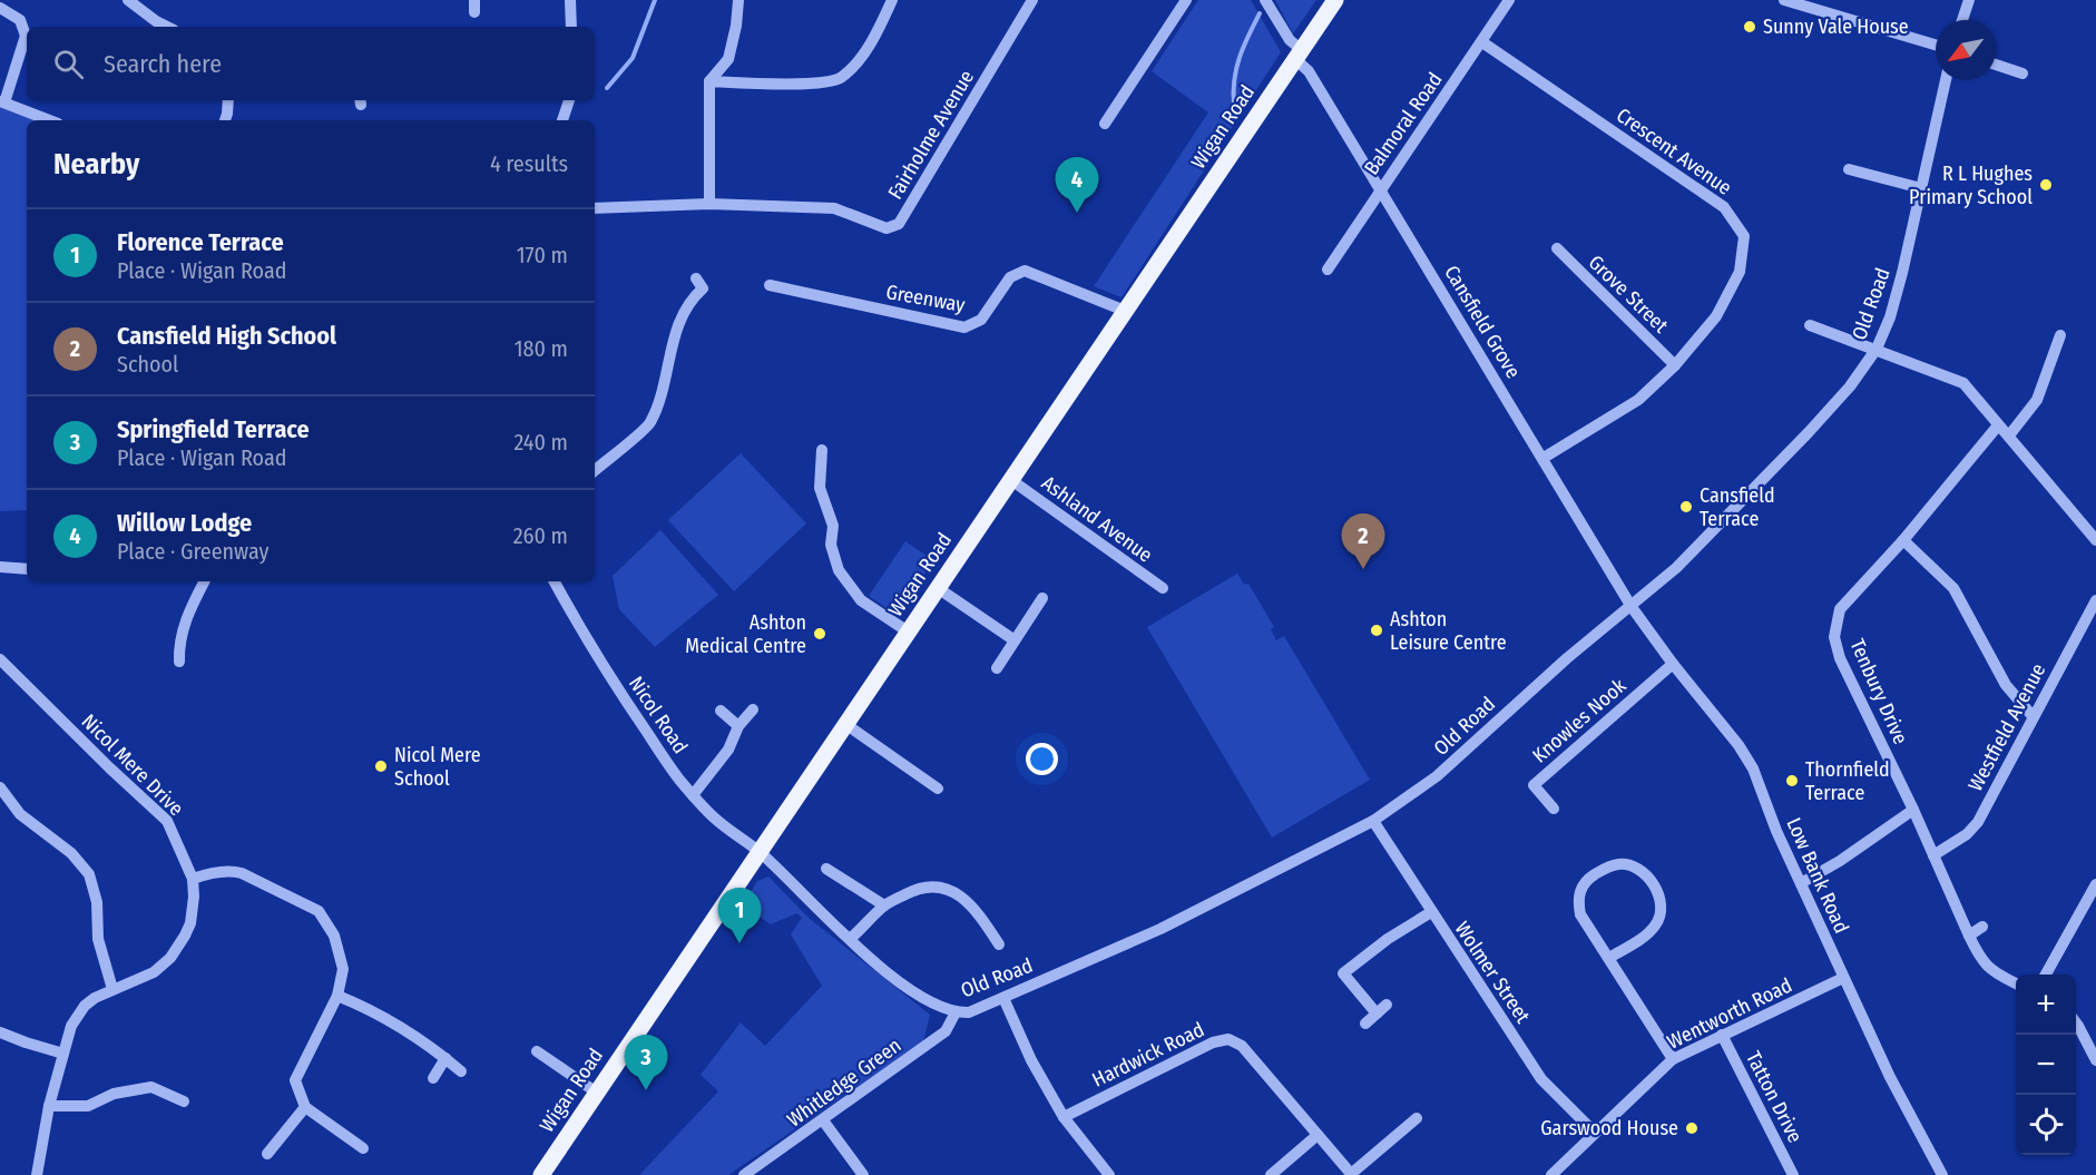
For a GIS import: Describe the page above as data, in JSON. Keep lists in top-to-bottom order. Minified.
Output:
{"streets":{"main road":["Wigan Road"],"street":["Balmoral Road","Fairholme Avenue","Crescent Avenue","Grove Street","Greenway","Old Road","Cansfield Grove","Ashland Avenue","Tenbury Drive","Nicol Road","Knowles Nook","Westfield Avenue","Nicol Mere Drive","Low Bank Road","Wolmer Street","Wentworth Road","Hardwick Road","Whitledge Green","Tatton Drive"]},"crossings":[["Balmoral Road","Crescent Avenue"],["Balmoral Road","Cansfield Grove"],["Wigan Road","Greenway"],["Wigan Road","Old Road"],["Wigan Road","Cansfield Grove"],["Wigan Road","Ashland Avenue"],["Wigan Road","Nicol Road"],["Crescent Avenue","Grove Street"],["Crescent Avenue","Cansfield Grove"],["Old Road","Cansfield Grove"],["Old Road","Nicol Road"],["Old Road","Low Bank Road"],["Old Road","Wolmer Street"],["Old Road","Whitledge Green"],["Cansfield Grove","Low Bank Road"],["Tenbury Drive","Westfield Avenue"],["Knowles Nook","Low Bank Road"],["Low Bank Road","Wentworth Road"],["Wolmer Street","Wentworth Road"],["Wentworth Road","Tatton Drive"]],"places":["Sunny Vale House","R L Hughes Primary School","Cansfield Terrace","Ashton Leisure Centre","Ashton Medical Centre","Nicol Mere School","Thornfield Terrace","Garswood House"],"north":"bottom left","page":{"search":"Search here","heading":["Nearby","4 results"],"pins":["4","2","1","3"],"list":[{"mark":"1","name":"Florence Terrace","note":"Place · Wigan Road","value":"170 m"},{"mark":"2","name":"Cansfield High School","note":"School","value":"180 m"},{"mark":"3","name":"Springfield Terrace","note":"Place · Wigan Road","value":"240 m"},{"mark":"4","name":"Willow Lodge","note":"Place · Greenway","value":"260 m"}],"map_buttons":["+","−"]}}
